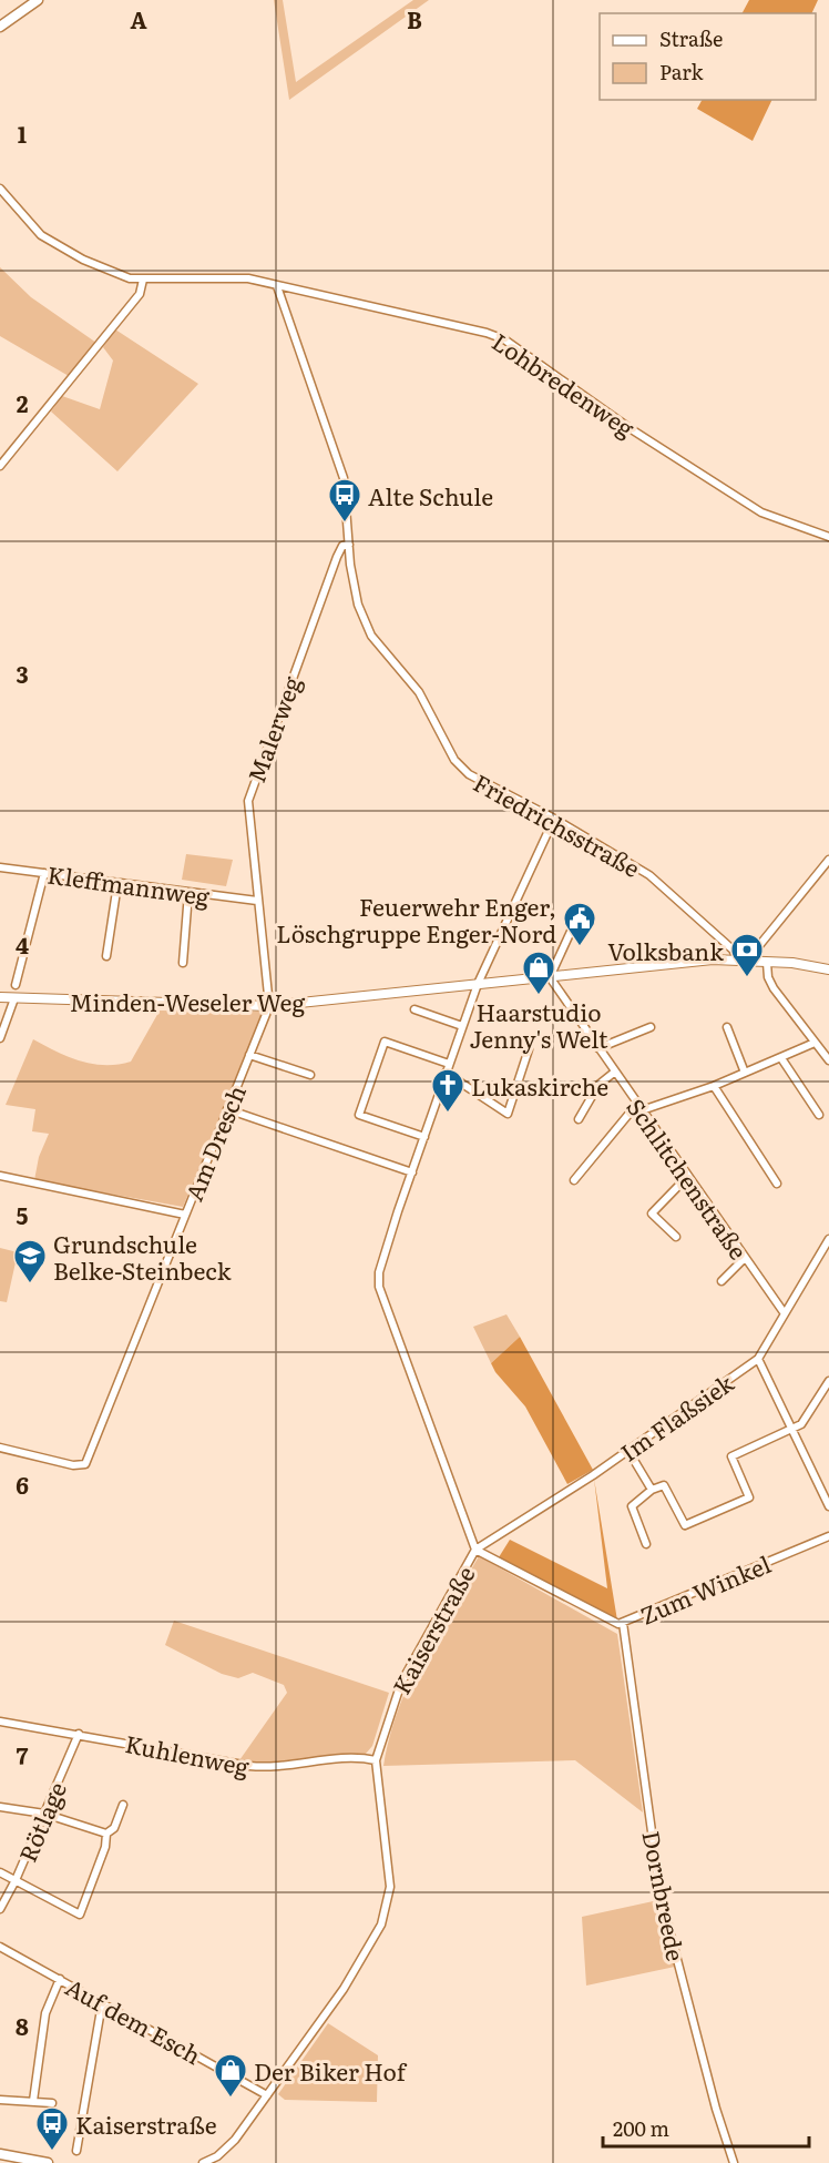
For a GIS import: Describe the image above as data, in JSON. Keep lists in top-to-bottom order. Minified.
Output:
{"streets":{"street":["Lohbredenweg","Malerweg","Friedrichsstraße","Kleffmannweg","Minden-Weseler Weg","Am Dresch","Schlitchenstraße","Im Flaßsiek","Zum Winkel","Kaiserstraße","Kuhlenweg","Rötlage","Dornbreede","Auf dem Esch"]},"crossings":[["Lohbredenweg","Friedrichsstraße"],["Malerweg","Friedrichsstraße"],["Malerweg","Kleffmannweg"],["Malerweg","Minden-Weseler Weg"],["Malerweg","Am Dresch"],["Friedrichsstraße","Minden-Weseler Weg"],["Friedrichsstraße","Kaiserstraße"],["Minden-Weseler Weg","Am Dresch"],["Minden-Weseler Weg","Schlitchenstraße"],["Minden-Weseler Weg","Kaiserstraße"],["Schlitchenstraße","Im Flaßsiek"],["Im Flaßsiek","Zum Winkel"],["Im Flaßsiek","Kaiserstraße"],["Zum Winkel","Kaiserstraße"],["Zum Winkel","Dornbreede"],["Kaiserstraße","Kuhlenweg"],["Kaiserstraße","Auf dem Esch"],["Kuhlenweg","Rötlage"]],"places":{"bus stop":["Alte Schule","Kaiserstraße"],"public building":["Feuerwehr Enger, Löschgruppe Enger-Nord"],"bank":["Volksbank"],"shop":["Haarstudio Jenny's Welt","Der Biker Hof"],"church":["Lukaskirche"],"school or university":["Grundschule Belke-Steinbeck"]},"legend":["Straße","Park"],"scale_bar":"200 m","grid":{"columns":["A","B"],"rows":["1","2","3","4","5","6","7","8"]}}
